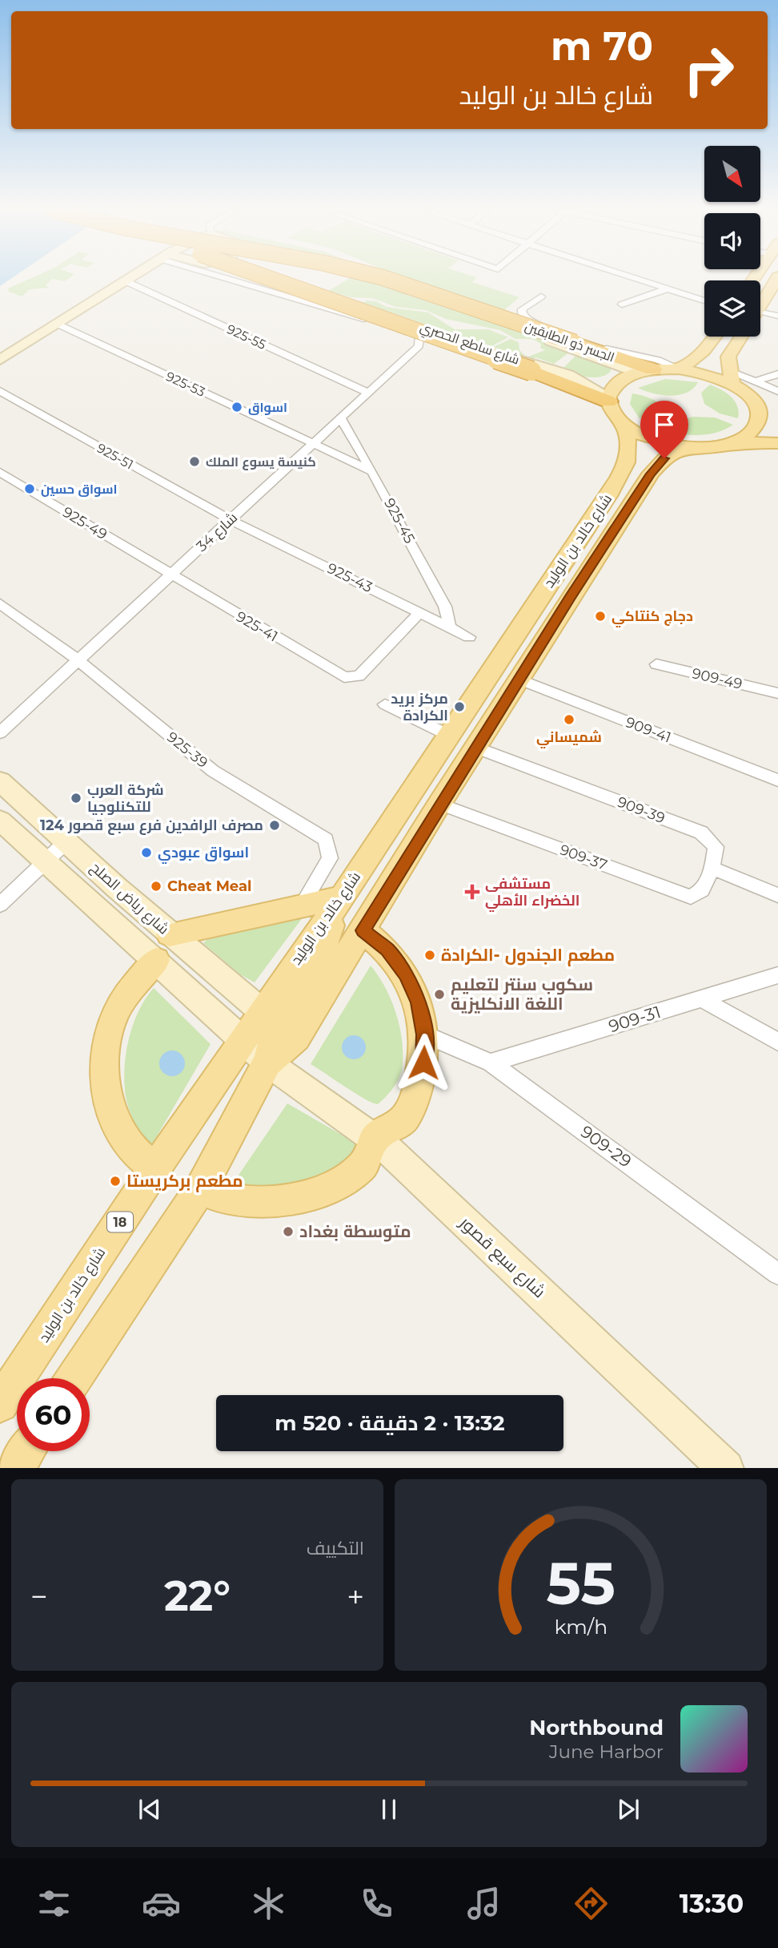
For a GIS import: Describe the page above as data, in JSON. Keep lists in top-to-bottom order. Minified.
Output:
{"streets":{"highway":["الجسر ذو الطابقين"],"main road":["شارع خالد بن الوليد","18"],"street":["925-55","شارع ساطع الحصري","925-53","925-51","925-45","925-49","شارع 34","925-43","925-41","909-49","909-41","925-39","909-39","909-37","شارع رياض الصلح","909-31","909-29","شارع سبع قصور"]},"crossings":[["925-55","شارع 34"],["الجسر ذو الطابقين","شارع ساطع الحصري"],["شارع ساطع الحصري","شارع 34"],["925-53","925-45"],["925-53","شارع 34"],["925-51","شارع 34"],["925-51","925-43"],["925-45","شارع 34"],["925-45","925-43"],["925-49","شارع 34"],["925-49","925-41"],["شارع 34","925-43"],["شارع 34","925-41"],["شارع 34","925-39"],["شارع خالد بن الوليد","909-41"],["شارع خالد بن الوليد","909-39"],["شارع خالد بن الوليد","909-37"],["شارع خالد بن الوليد","شارع رياض الصلح"],["شارع خالد بن الوليد","شارع سبع قصور"],["925-43","925-41"],["909-39","909-37"],["شارع رياض الصلح","شارع سبع قصور"],["909-31","909-29"]],"places":{"other":["اسواق","كنيسة يسوع الملك","اسواق حسين","دجاج كنتاكي","مركز بريد الكرادة","شميساني","شركة العرب للتكنلوجيا","مصرف الرافدين فرع سبع قصور 124","اسواق عبودي","Cheat Meal","مطعم الجندول -الكرادة","سكوب سنتر لتعليم اللغة الانكليزية","مطعم بركريستا","متوسطة بغداد"],"health":["مستشفى الخضراء الأهلي"]},"north":"bottom right","page":{"turn":["70 m","شارع خالد بن الوليد"],"limit":"60","trip":"13:32 · 2 دقيقة · 520 m","tile":"التكييف","heat":["−","22°","+"],"song":["Northbound","June Harbor"],"tabs":"13:30","gauge":["55","km/h"]}}
